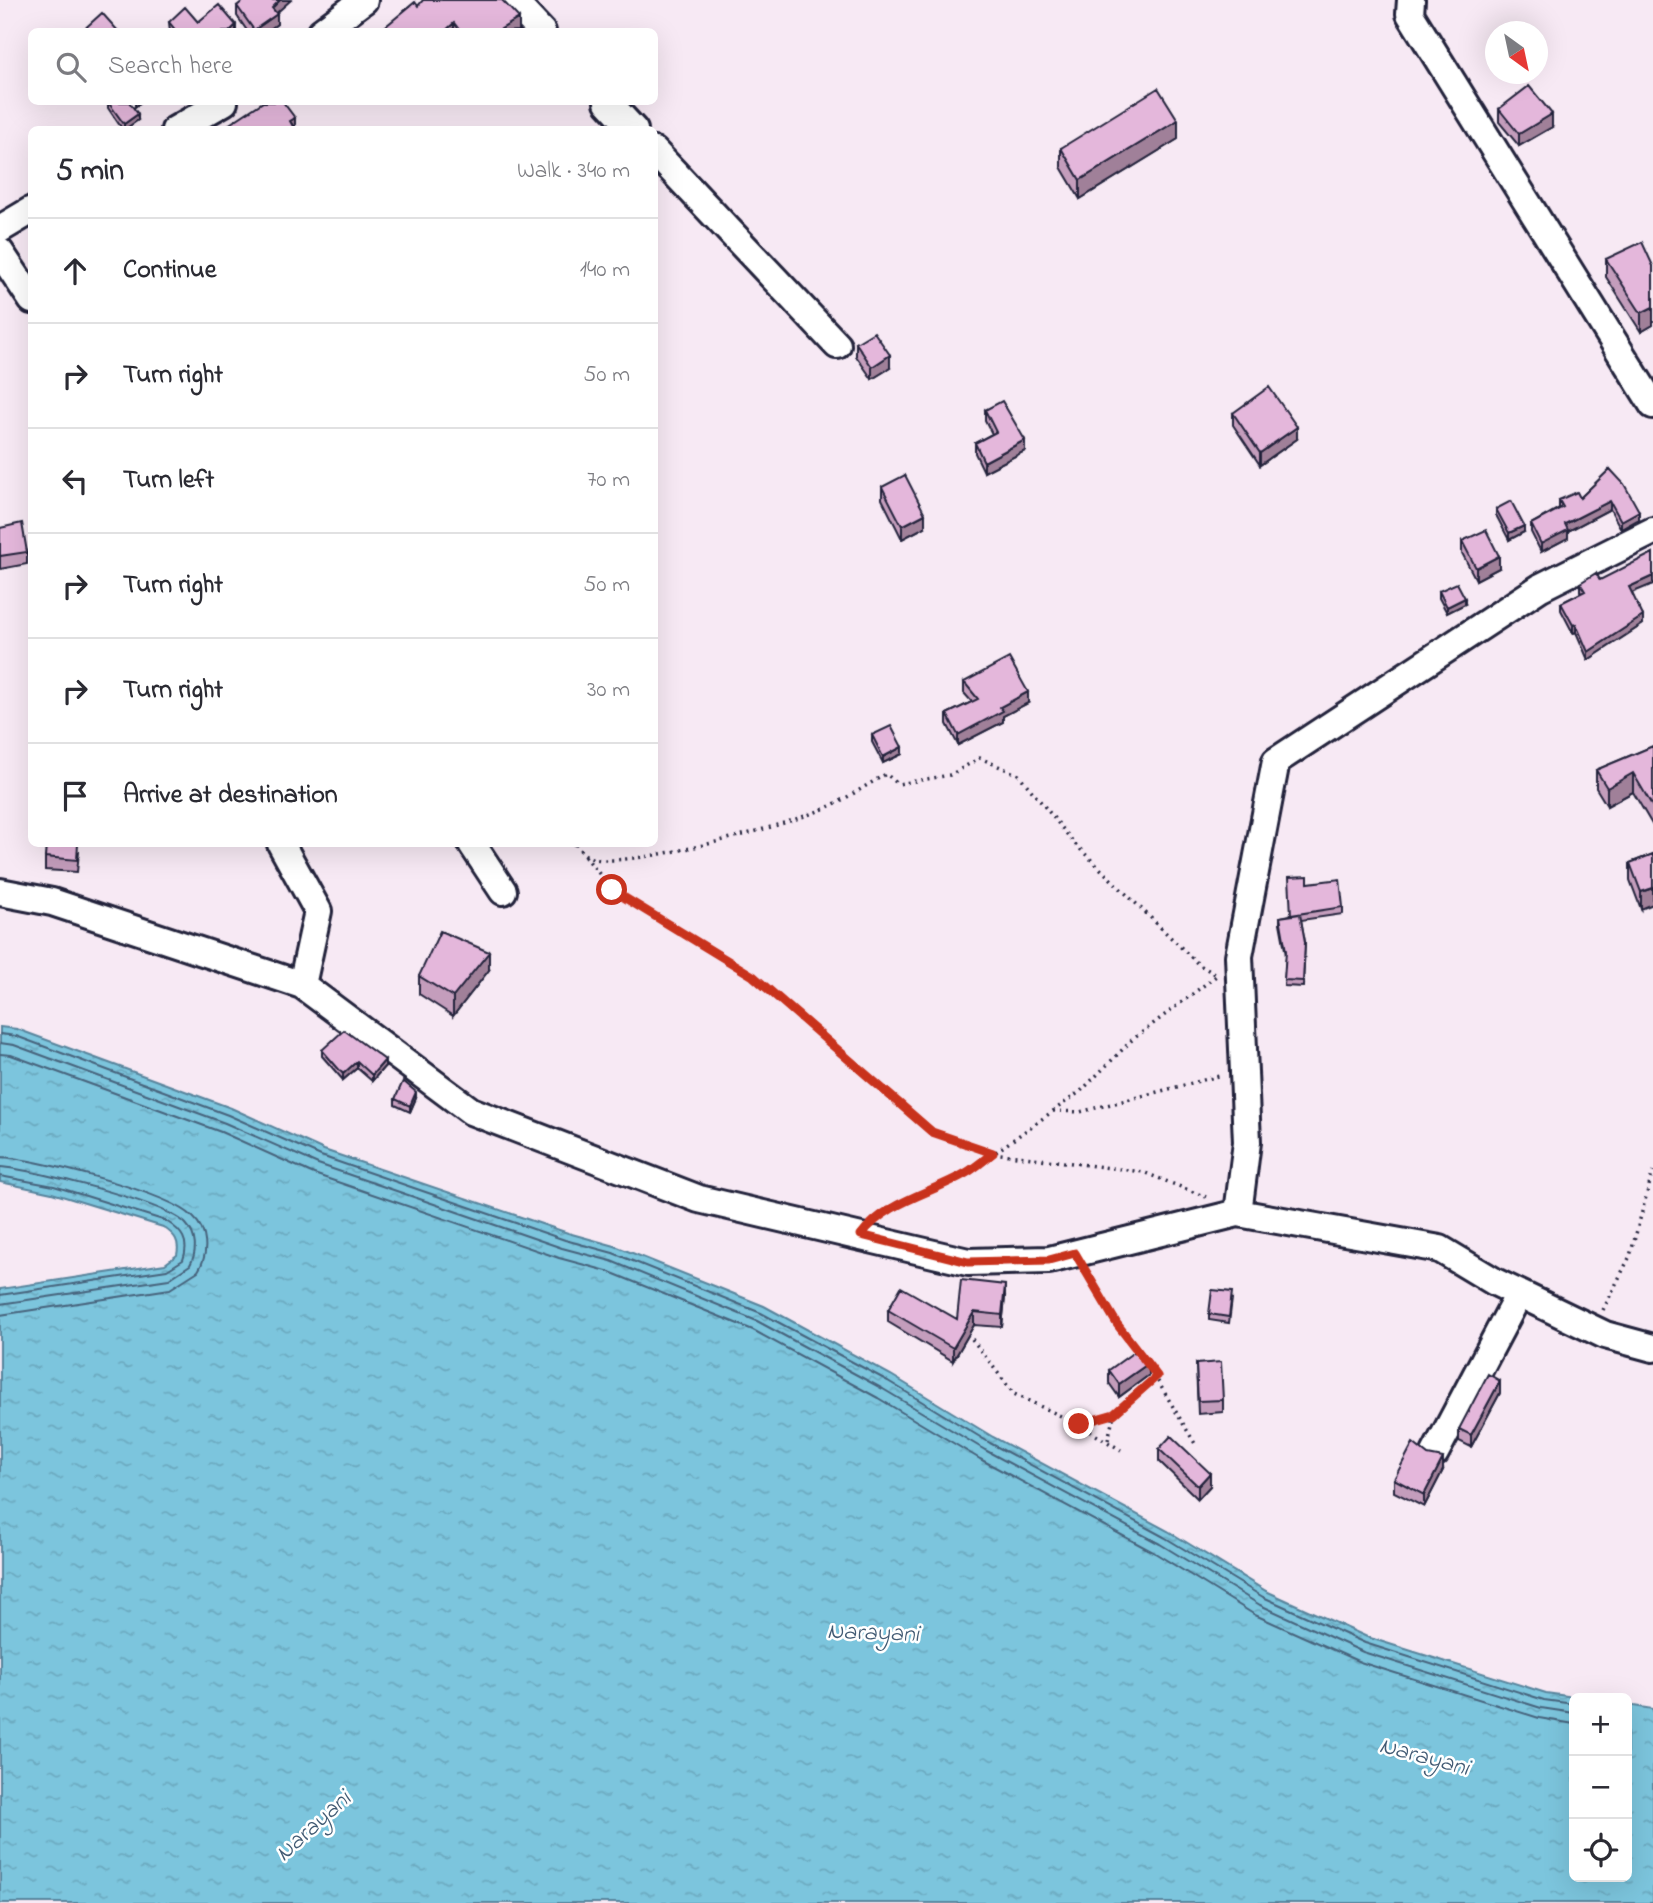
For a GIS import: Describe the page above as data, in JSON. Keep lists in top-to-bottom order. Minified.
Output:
{"water":["Narayani"],"north":"bottom right","page":{"search":"Search here","heading":["5 min","Walk · 340 m"],"list":[["Continue","140 m"],["Turn right","50 m"],["Turn left","70 m"],["Turn right","50 m"],["Turn right","30 m"],"Arrive at destination"],"map_buttons":["+","−"]}}
